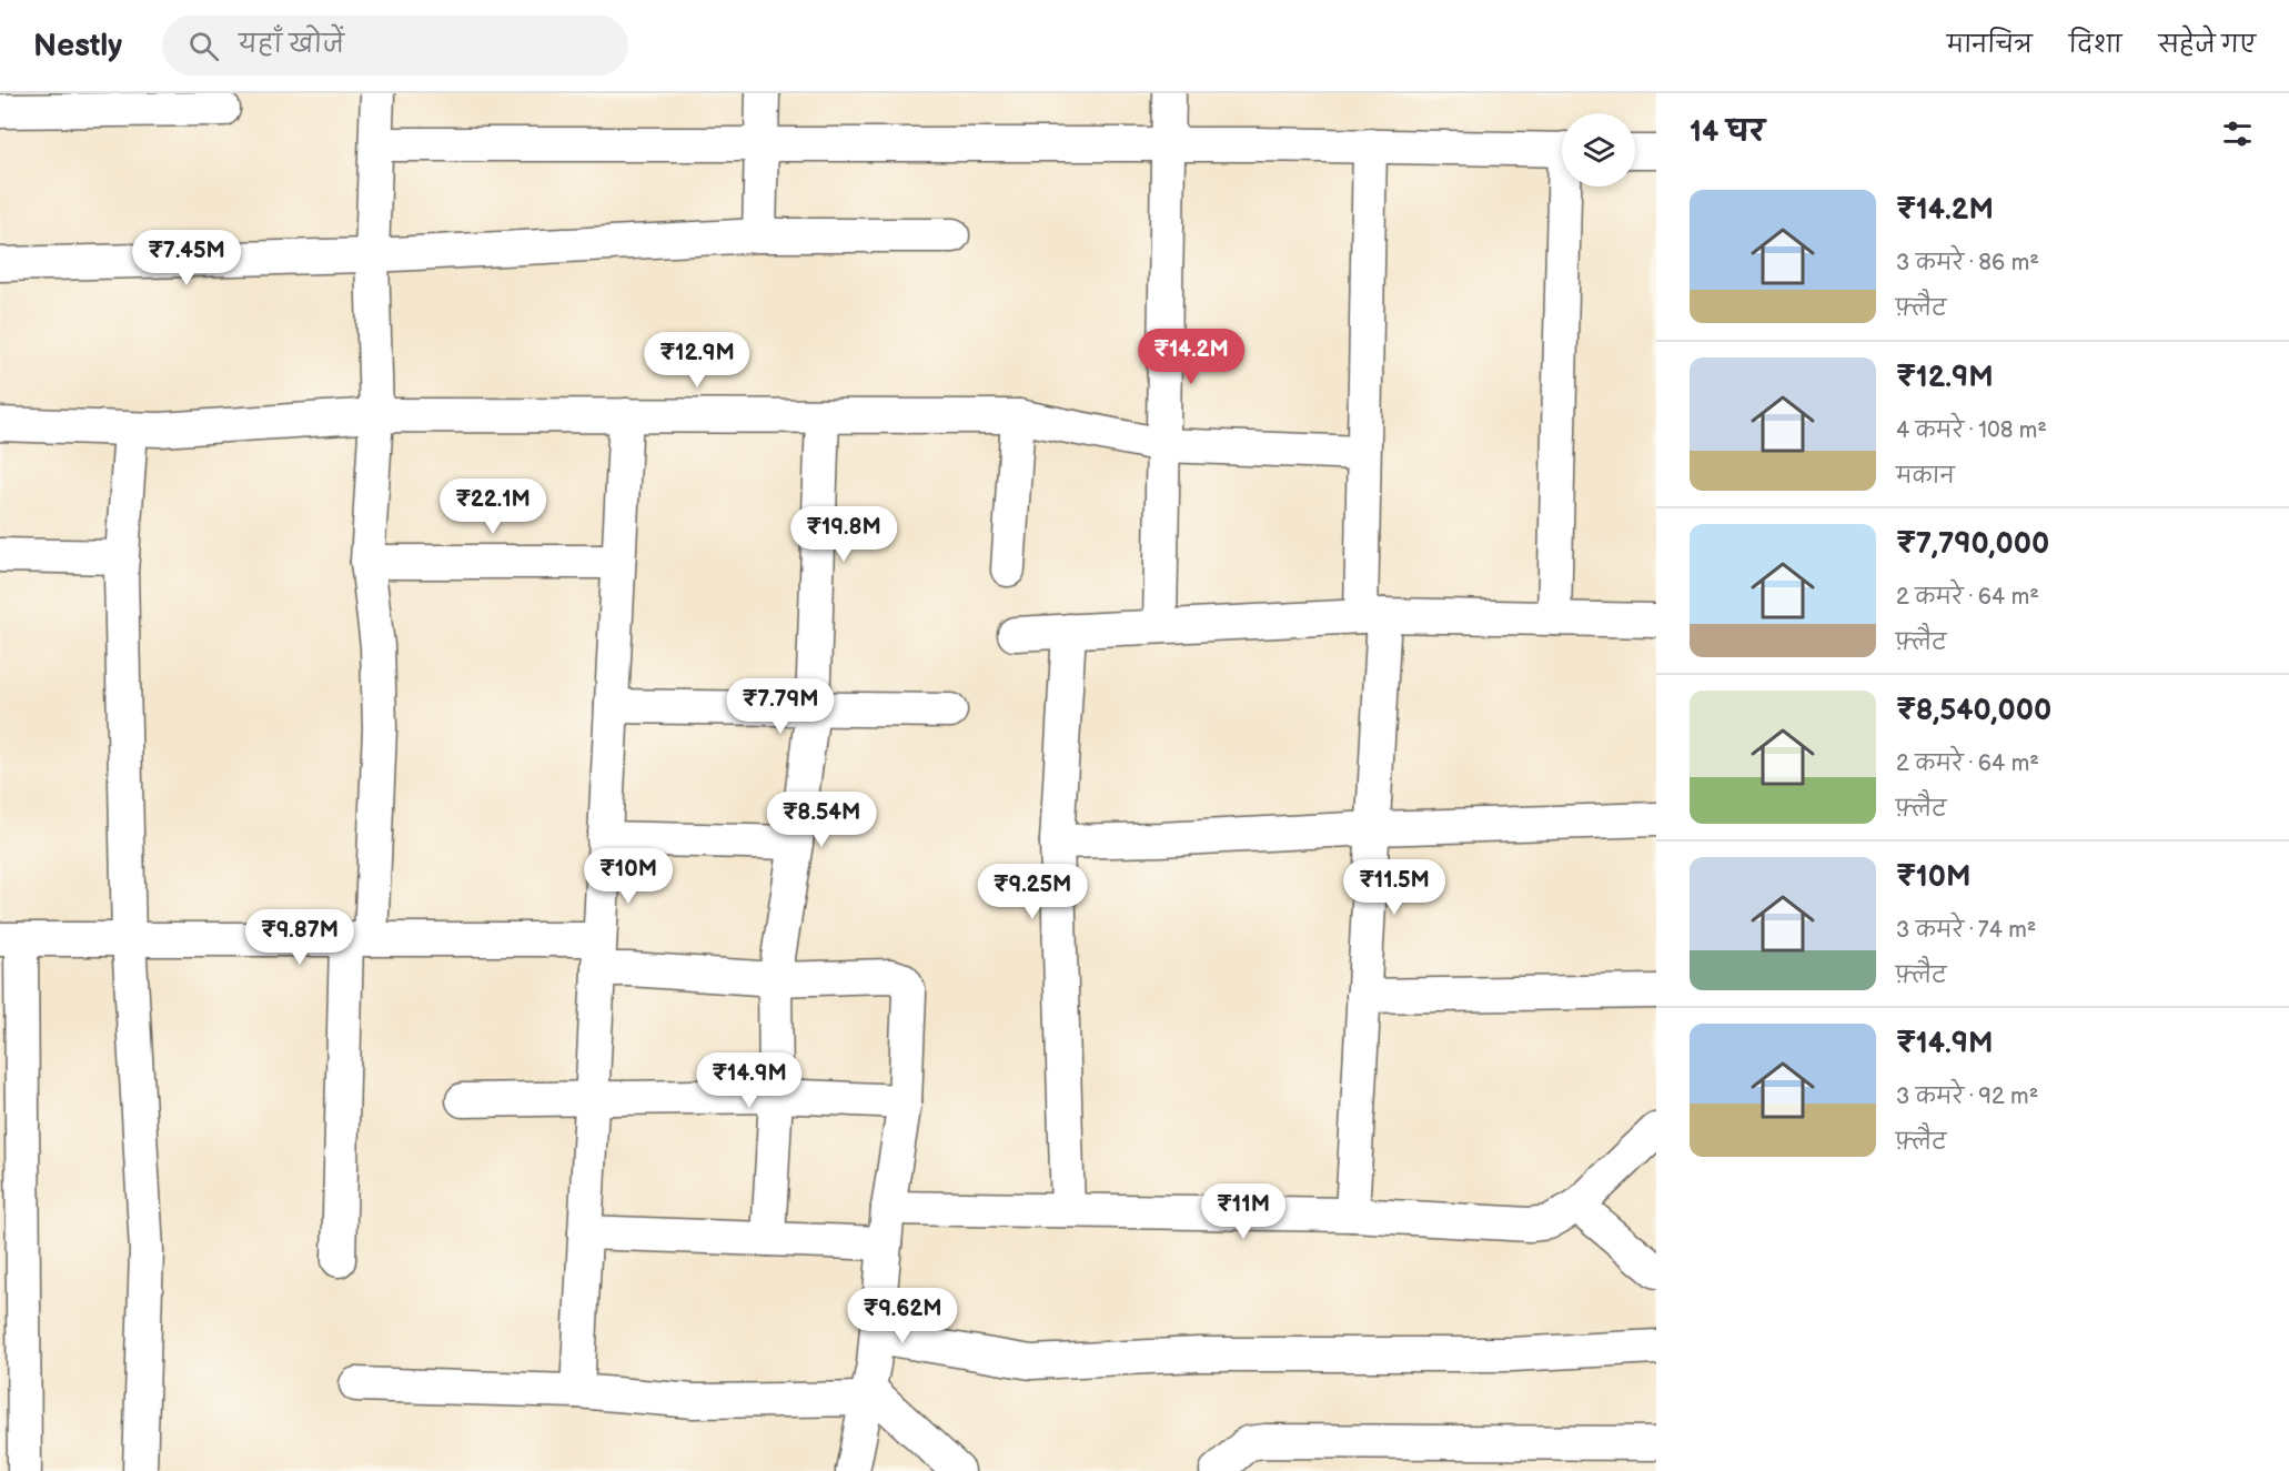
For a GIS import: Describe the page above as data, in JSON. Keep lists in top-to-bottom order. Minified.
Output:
{"page":{"header":"Nestly","search":"यहाँ खोजें","nav":["मानचित्र","दिशा","सहेजे गए"],"heading":"14 घर","list":[{"name":"₹14.2M","note":"3 कमरे · 86 m² · फ़्लैट"},{"name":"₹12.9M","note":"4 कमरे · 108 m² · मकान"},{"name":"₹7,790,000","note":"2 कमरे · 64 m² · फ़्लैट"},{"name":"₹8,540,000","note":"2 कमरे · 64 m² · फ़्लैट"},{"name":"₹10M","note":"3 कमरे · 74 m² · फ़्लैट"},{"name":"₹14.9M","note":"3 कमरे · 92 m² · फ़्लैट"}],"price":["₹7.45M","₹14.2M","₹12.9M","₹22.1M","₹19.8M","₹7.79M","₹8.54M","₹10M","₹11.5M","₹9.25M","₹9.87M","₹14.9M","₹11M","₹9.62M"]}}
